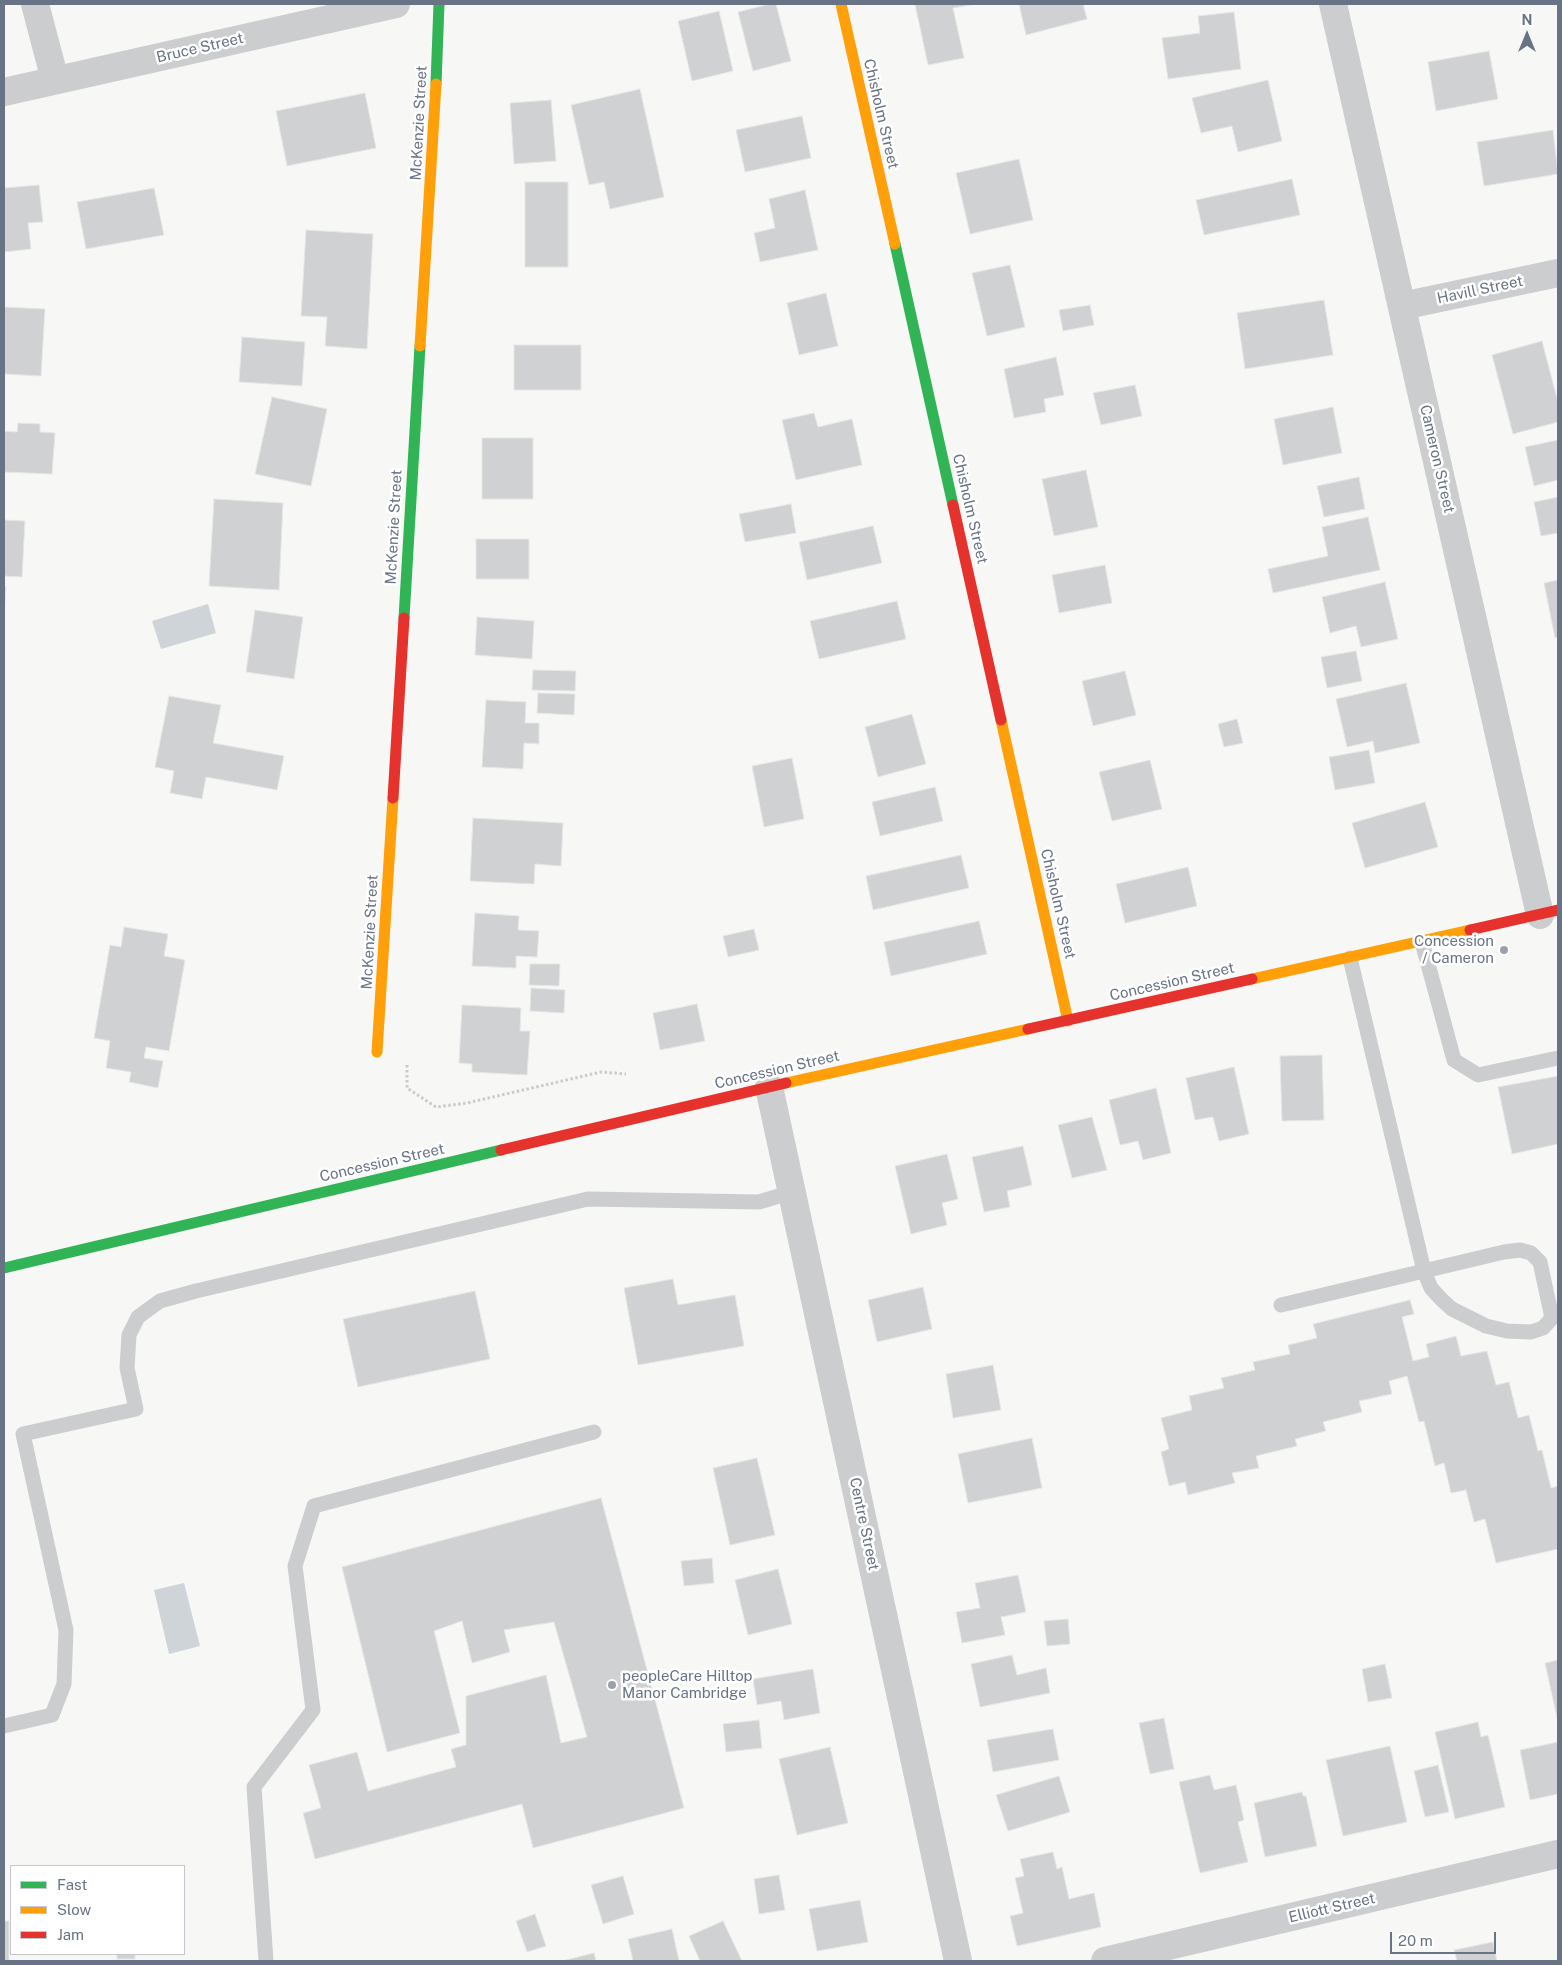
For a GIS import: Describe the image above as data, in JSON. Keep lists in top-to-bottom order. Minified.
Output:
{"streets":{"street":["Bruce Street","Chisholm Street","McKenzie Street","Havill Street","Cameron Street","Concession Street","Centre Street","Elliott Street"]},"crossings":[["Chisholm Street","Concession Street"],["Havill Street","Cameron Street"],["Cameron Street","Concession Street"],["Concession Street","Centre Street"]],"places":["Concession / Cameron","peopleCare Hilltop Manor Cambridge"],"legend":["Fast","Slow","Jam"],"scale_bar":"20 m","north":"top"}
